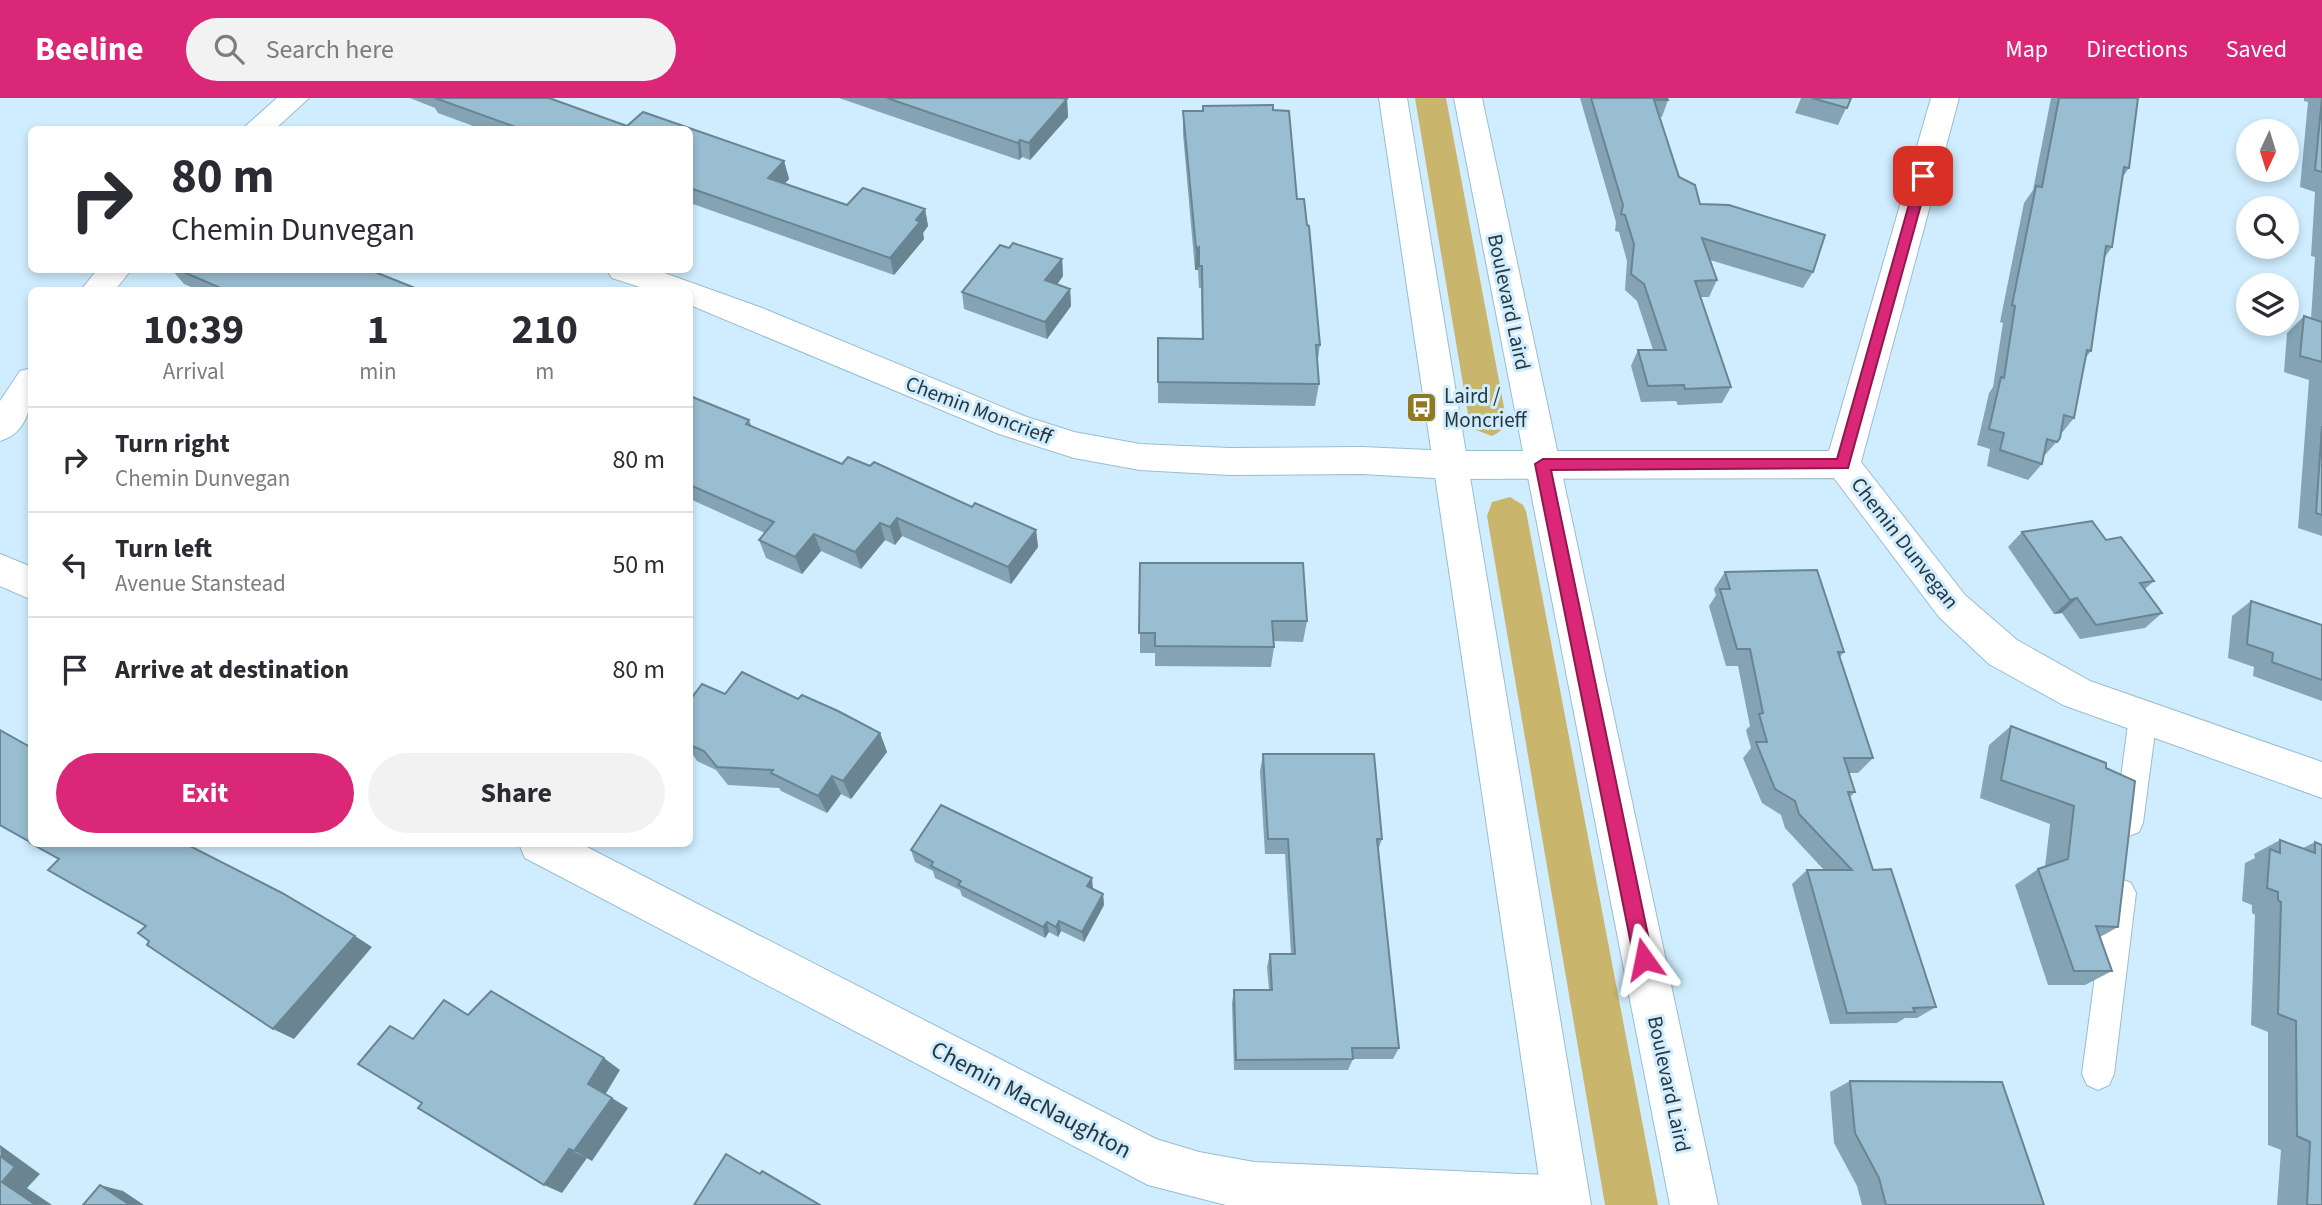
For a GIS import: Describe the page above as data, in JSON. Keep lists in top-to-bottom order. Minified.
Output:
{"streets":{"street":["Boulevard Laird","Chemin Moncrieff","Chemin Dunvegan","Chemin MacNaughton"]},"crossings":[["Boulevard Laird","Chemin Dunvegan"],["Chemin Moncrieff","Chemin Dunvegan"]],"places":{"bus stop":["Laird / Moncrieff"]},"north":"bottom","page":{"header":"Beeline","search":"Search here","nav":["Map","Directions","Saved"],"turn":["80 m","Chemin Dunvegan"],"eta":["10:39","Arrival","1","min","210","m"],"list":[{"name":"Turn right","note":"Chemin Dunvegan","value":"80 m"},{"name":"Turn left","note":"Avenue Stanstead","value":"50 m"},{"name":"Arrive at destination","value":"80 m"}],"buttons":["Exit","Share"]}}
